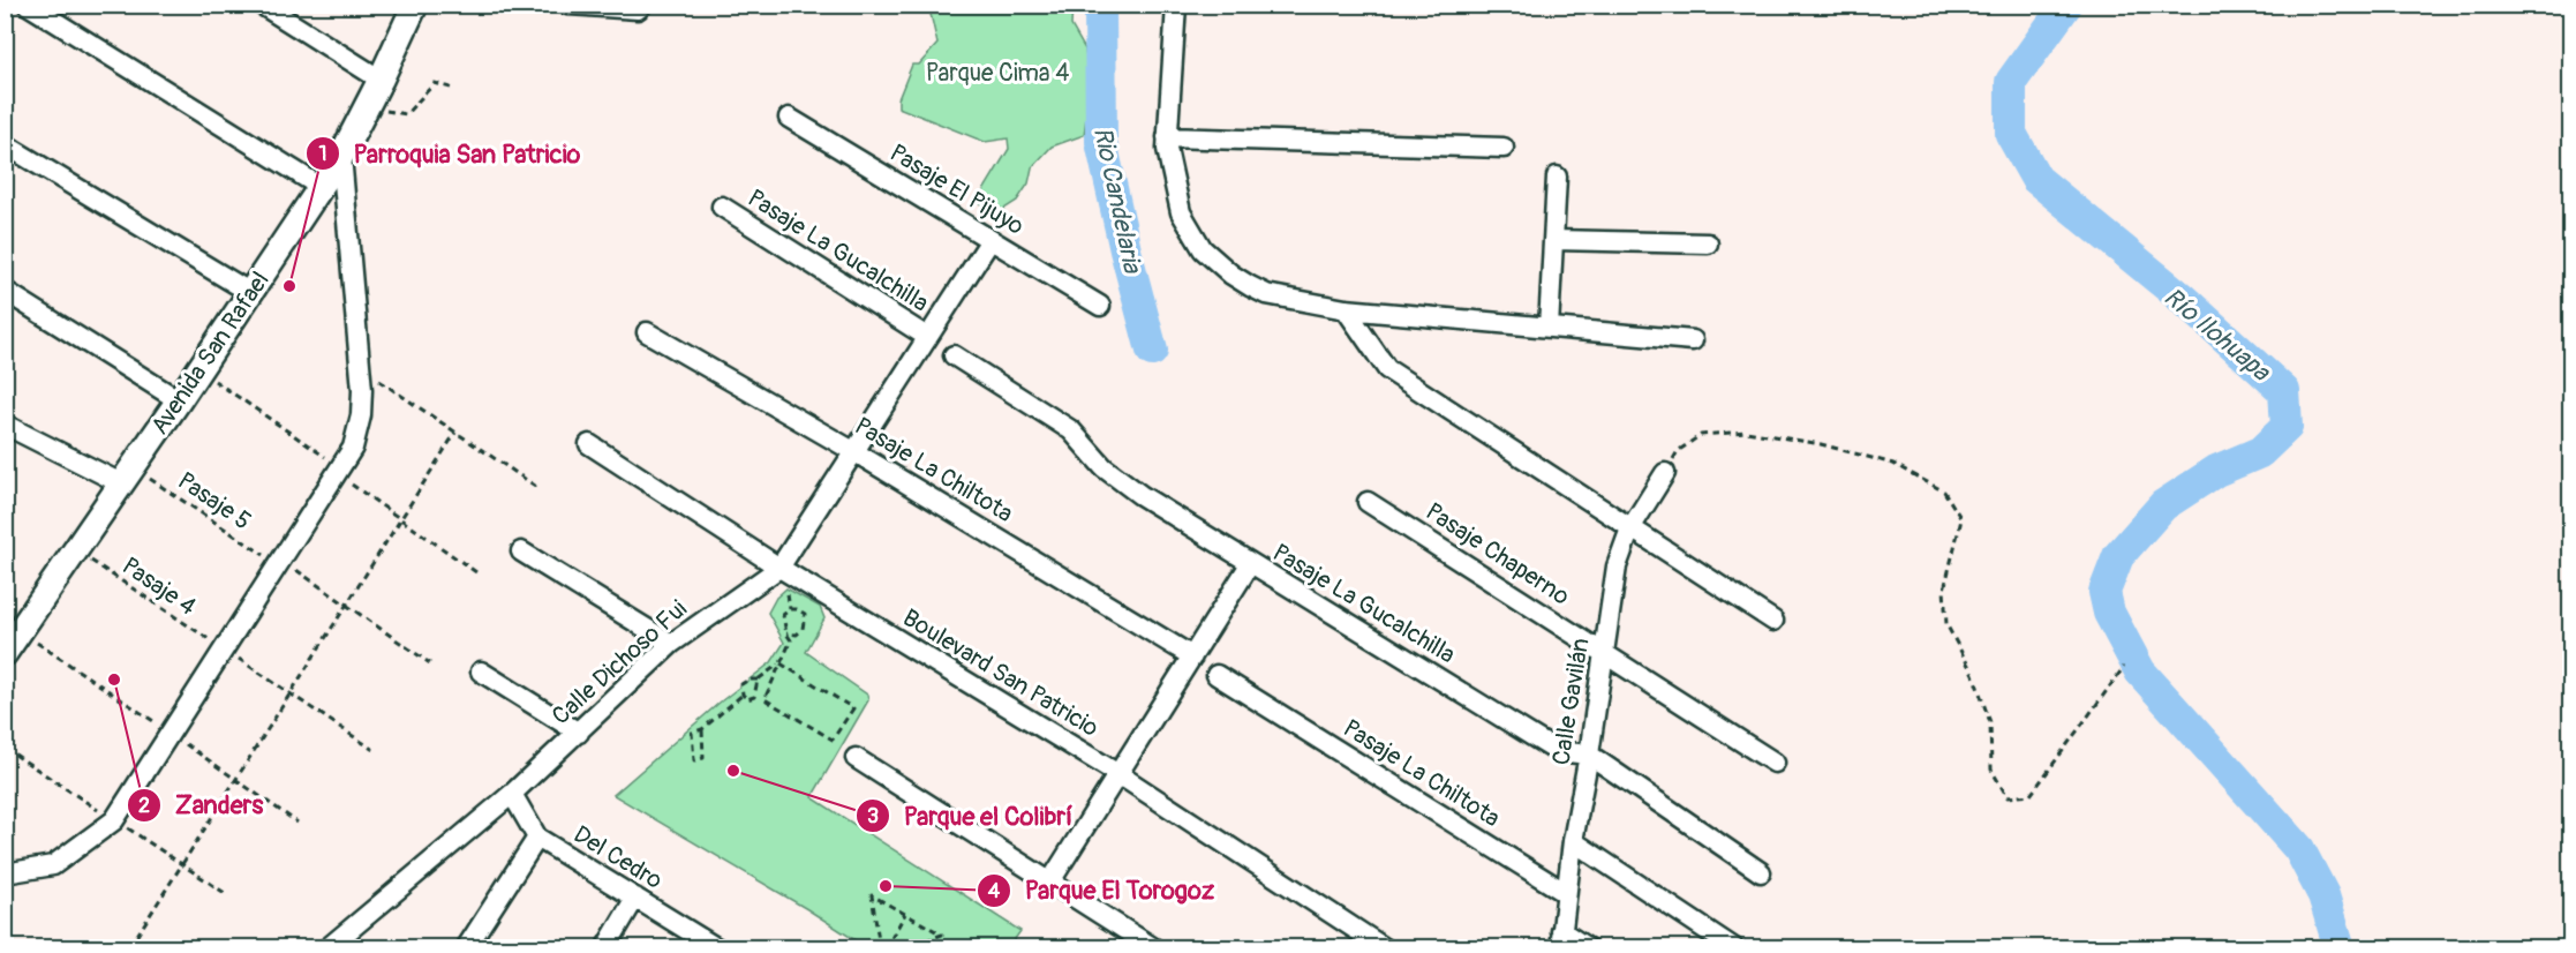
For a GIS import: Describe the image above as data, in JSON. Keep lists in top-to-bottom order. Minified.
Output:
{"streets":{"street":["Pasaje El Pijuyo","Pasaje La Gucalchilla","Avenida San Rafael","Pasaje La Chiltota","Pasaje Chaperno","Calle Dichoso Fui","Boulevard San Patricio","Calle Gavilán","Del Cedro"],"path":["Pasaje 5","Pasaje 4"]},"crossings":[["Pasaje El Pijuyo","Calle Dichoso Fui"],["Pasaje La Gucalchilla","Calle Dichoso Fui"],["Pasaje La Gucalchilla","Calle Gavilán"],["Avenida San Rafael","Pasaje 5"],["Avenida San Rafael","Pasaje 4"],["Pasaje La Chiltota","Calle Dichoso Fui"],["Pasaje La Chiltota","Calle Gavilán"],["Pasaje Chaperno","Calle Gavilán"],["Calle Dichoso Fui","Boulevard San Patricio"],["Calle Dichoso Fui","Del Cedro"]],"water":["Rio Candelaria","Río Ilohuapa"],"parks":["Parque Cima 4"],"places":["Parroquia San Patricio","Zanders","Parque el Colibrí","Parque El Torogoz"]}
